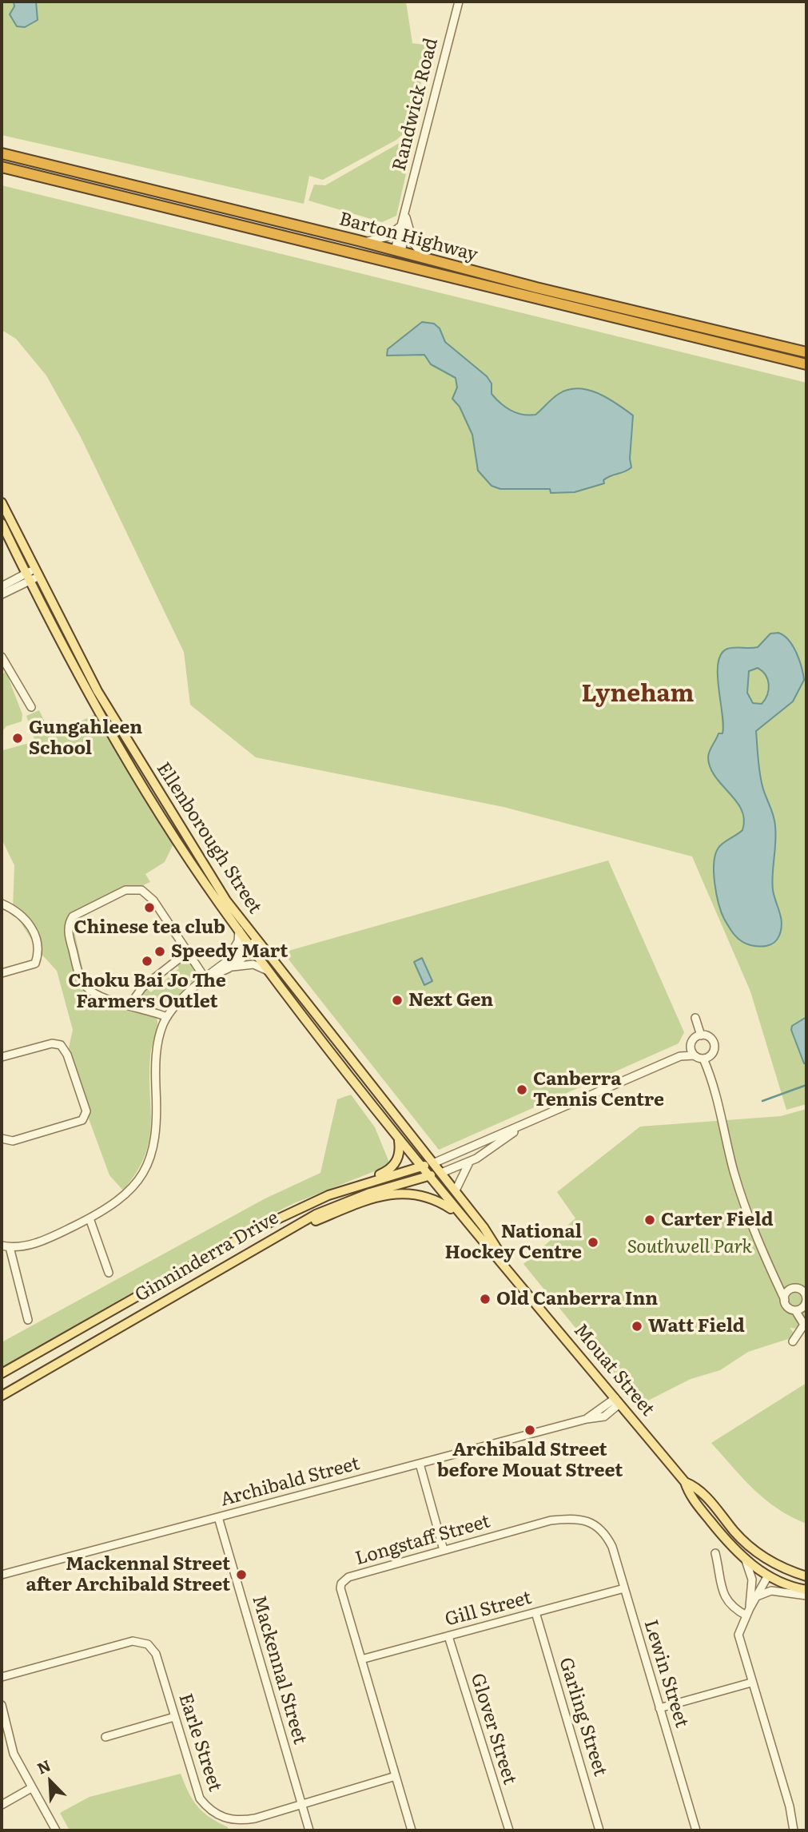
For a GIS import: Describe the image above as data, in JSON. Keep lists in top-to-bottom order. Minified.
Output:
{"streets":{"highway":["Randwick Road","Barton Highway"],"main road":["Ellenborough Street","Ginninderra Drive","Mouat Street"],"street":["Archibald Street","Longstaff Street","Gill Street","Mackennal Street","Lewin Street","Garling Street","Glover Street","Earle Street"]},"crossings":[["Randwick Road","Barton Highway"],["Ellenborough Street","Ginninderra Drive"],["Ellenborough Street","Mouat Street"],["Ginninderra Drive","Mouat Street"],["Mouat Street","Archibald Street"],["Archibald Street","Mackennal Street"],["Longstaff Street","Gill Street"],["Longstaff Street","Lewin Street"],["Longstaff Street","Earle Street"],["Gill Street","Lewin Street"],["Gill Street","Garling Street"],["Gill Street","Glover Street"],["Mackennal Street","Earle Street"]],"districts":["Lyneham"],"parks":["Southwell Park"],"places":["Gungahleen School","Chinese tea club","Speedy Mart","Choku Bai Jo The Farmers Outlet","Next Gen","Canberra Tennis Centre","Carter Field","National Hockey Centre","Old Canberra Inn","Watt Field","Archibald Street before Mouat Street","Mackennal Street after Archibald Street"],"north":"top left"}
